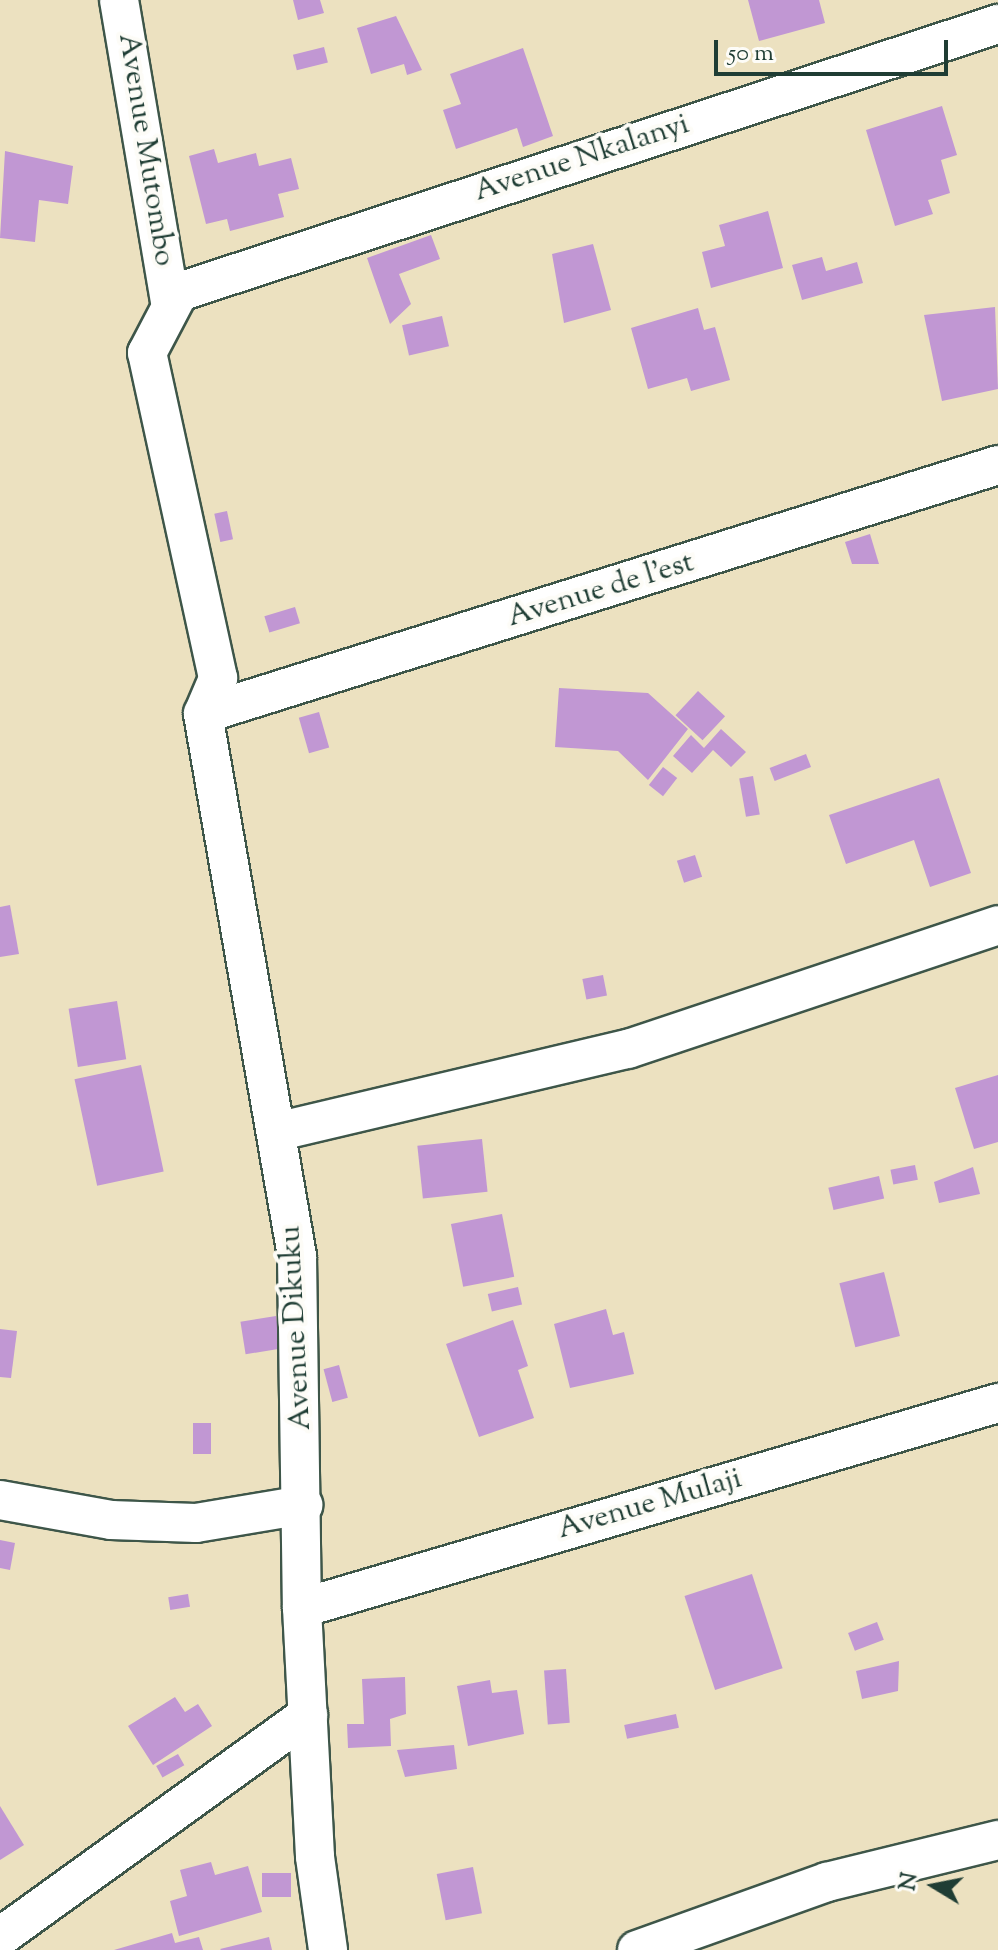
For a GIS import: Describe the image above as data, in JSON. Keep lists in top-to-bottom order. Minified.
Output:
{"streets":{"street":["Avenue Mutombo","Avenue Nkalanyi","Avenue de l'est","Avenue Dikuku","Avenue Mulaji"]},"crossings":[["Avenue Mutombo","Avenue Nkalanyi"],["Avenue de l'est","Avenue Dikuku"],["Avenue Dikuku","Avenue Mulaji"]],"scale_bar":"50 m","north":"left"}
